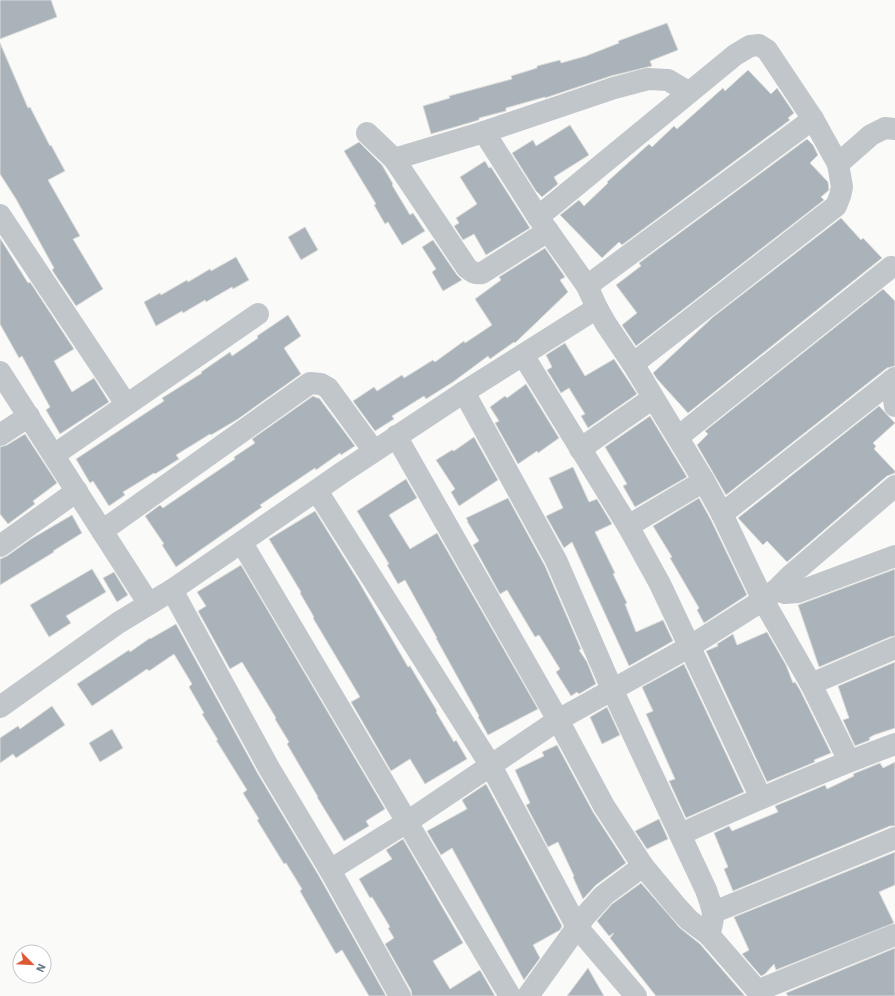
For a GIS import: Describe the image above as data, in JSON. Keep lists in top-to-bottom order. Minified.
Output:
{"north":"bottom right"}
